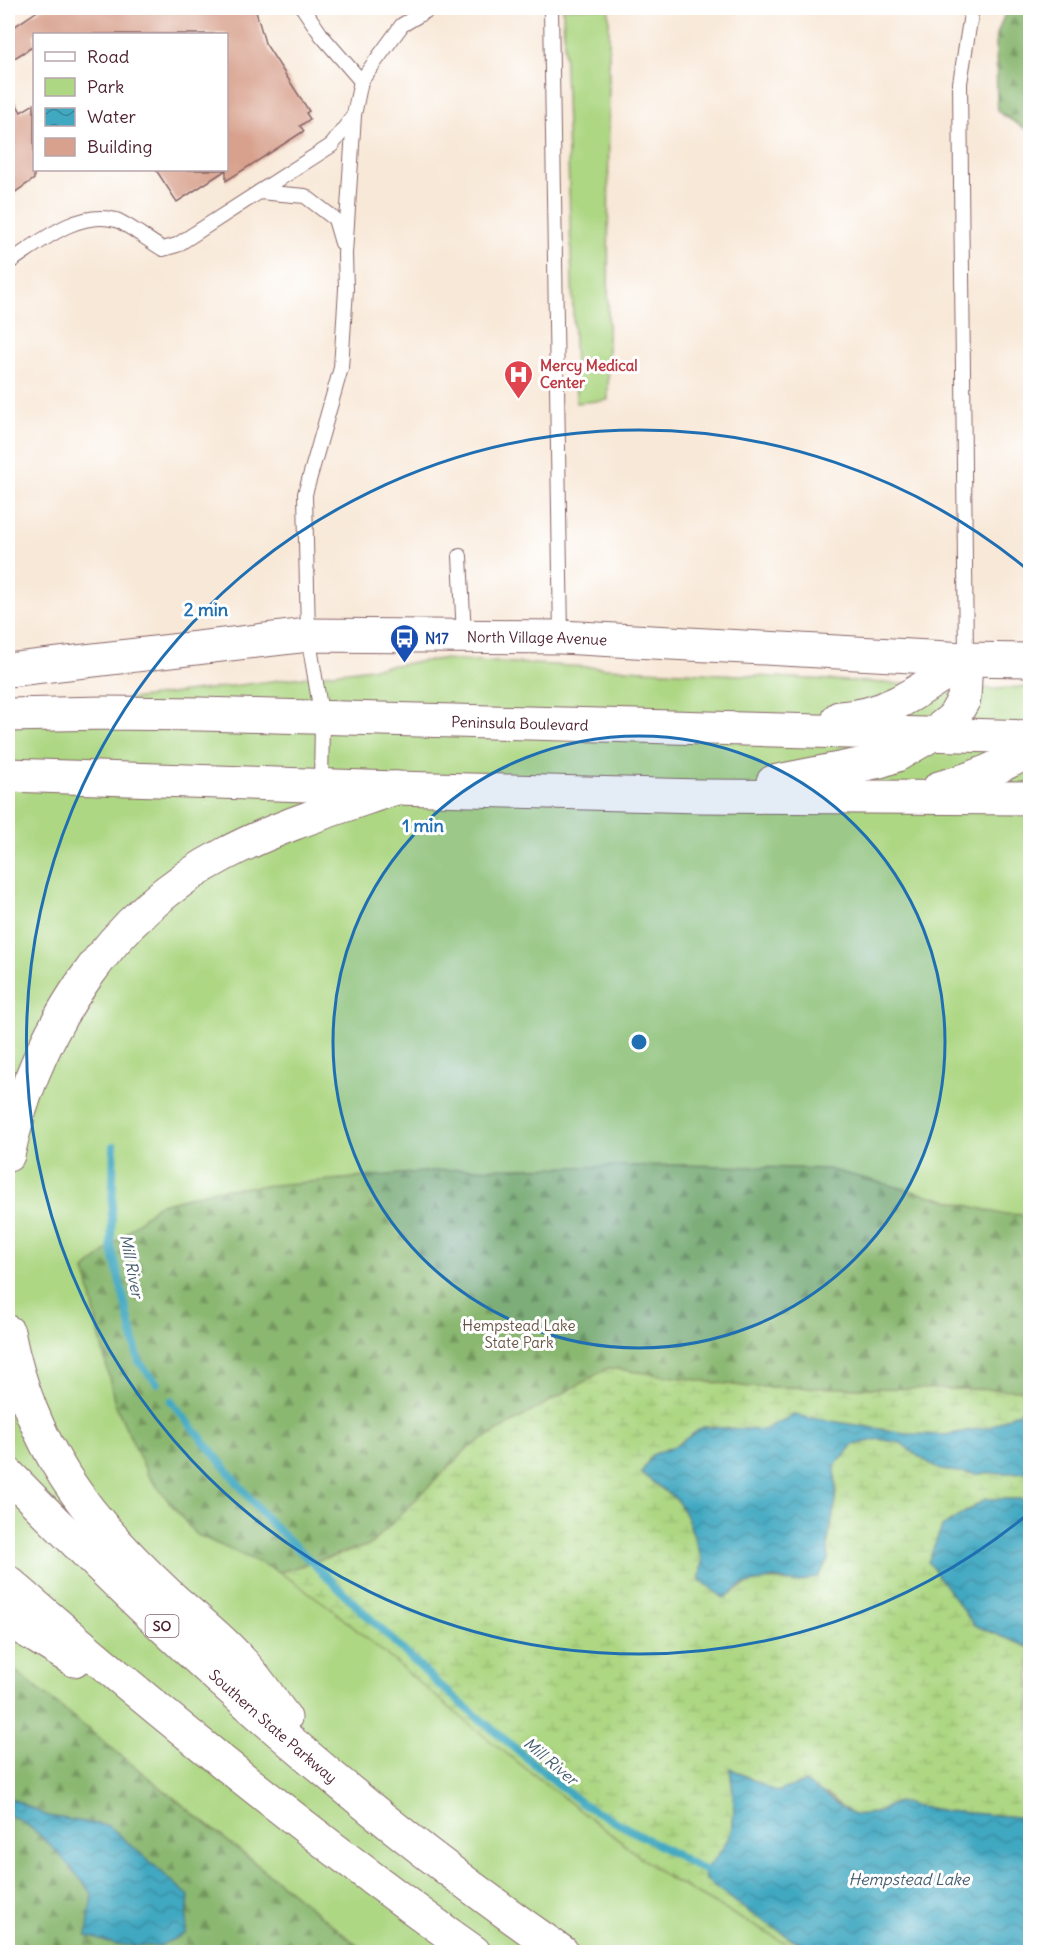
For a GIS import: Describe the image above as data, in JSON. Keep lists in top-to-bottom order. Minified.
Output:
{"streets":{"main road":["North Village Avenue","Peninsula Boulevard","SO","Southern State Parkway"]},"water":["Mill River","Hempstead Lake"],"parks":["Hempstead Lake State Park"],"places":{"hospital":["Mercy Medical Center"],"bus stop":["N17"]},"legend":["Road","Park","Water","Building"],"rings":["2 min","1 min"]}
